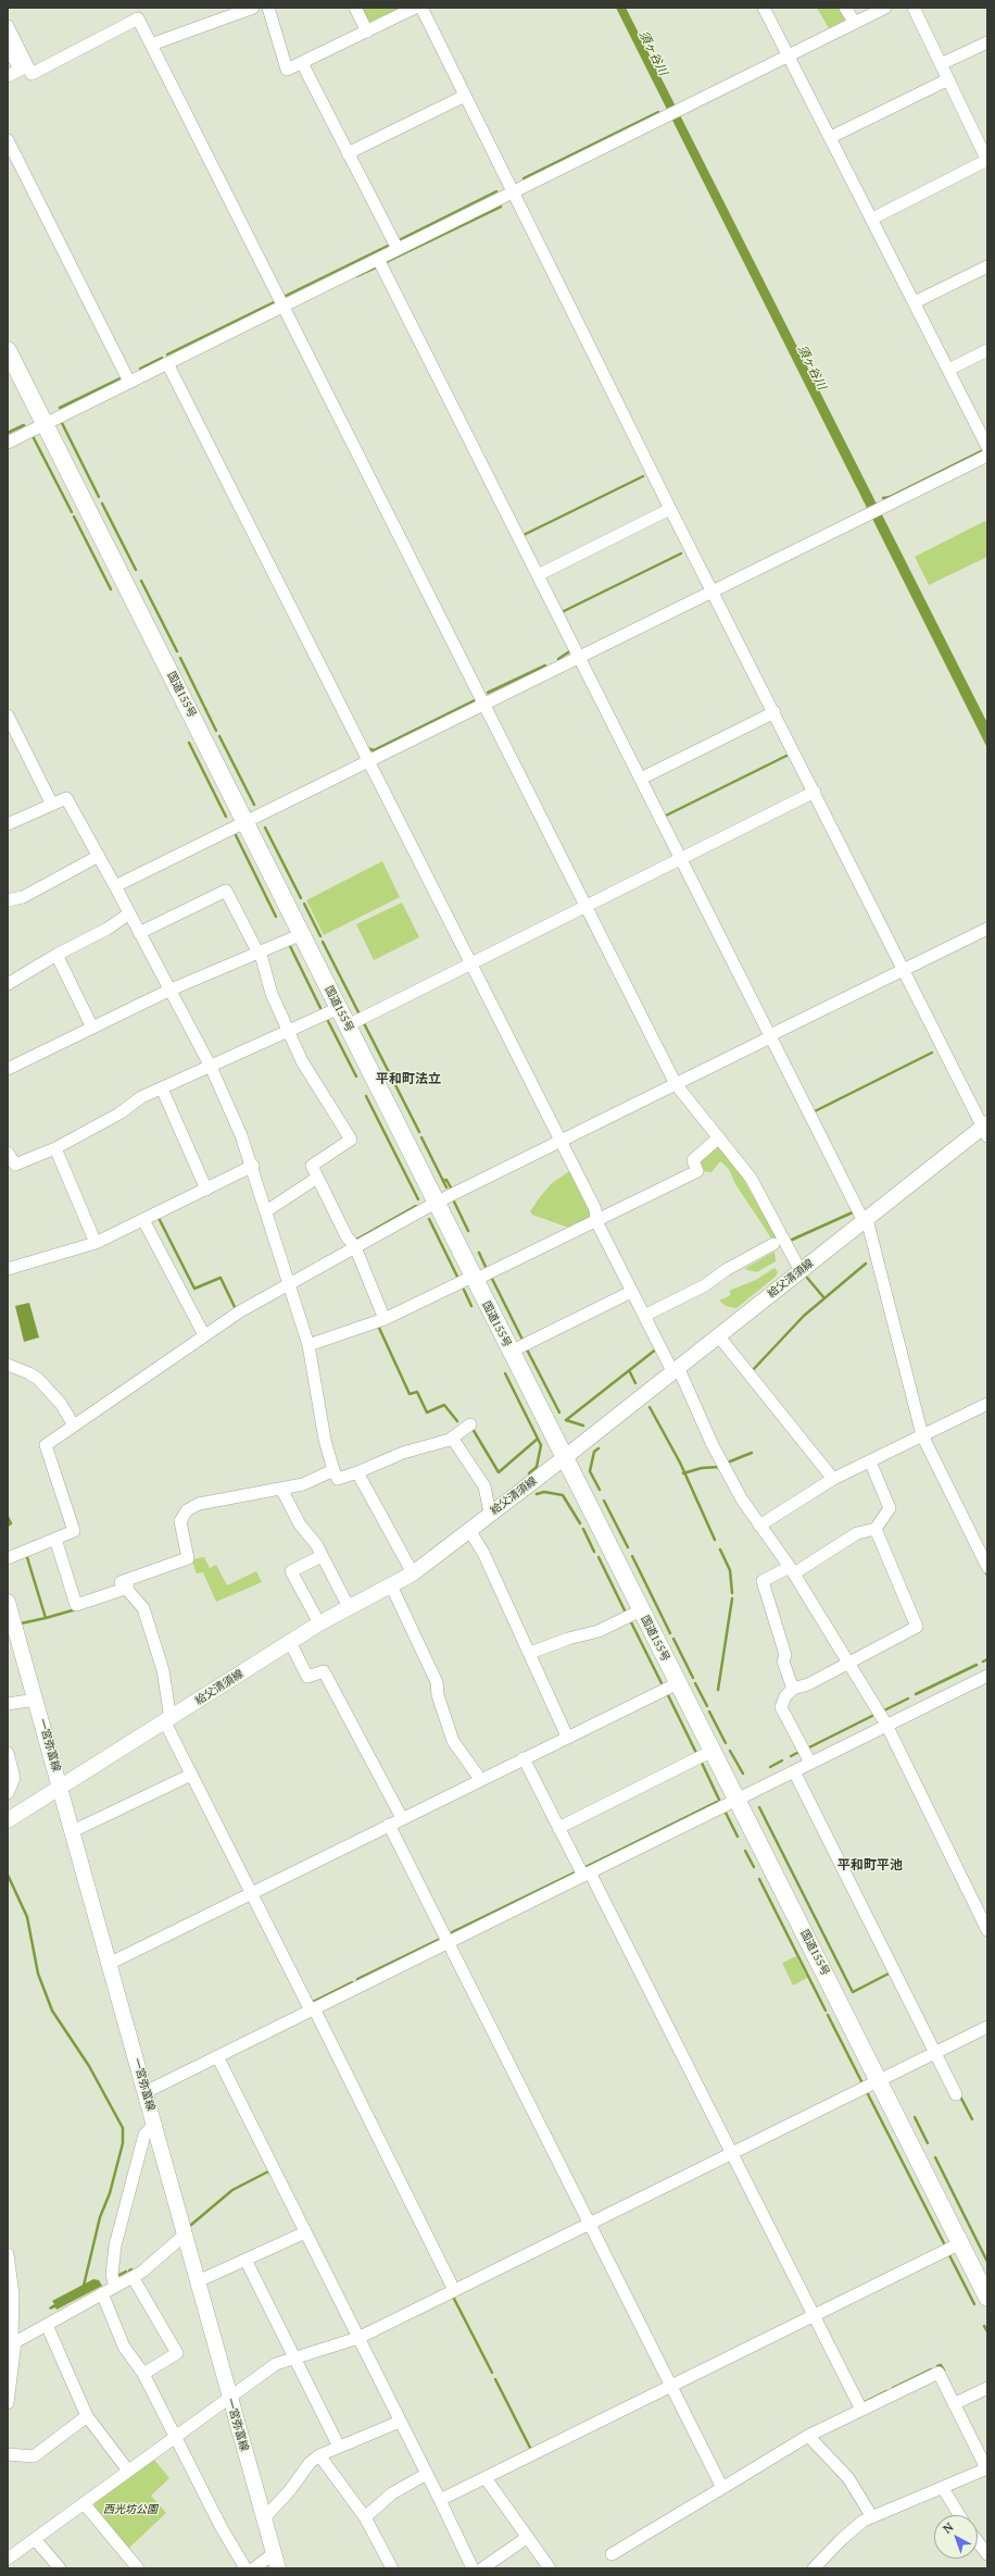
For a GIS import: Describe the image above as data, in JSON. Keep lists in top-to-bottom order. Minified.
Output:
{"streets":{"highway":["国道155号"],"main road":["給父清須線","一宮弥富線"]},"crossings":[["国道155号","給父清須線"],["給父清須線","一宮弥富線"]],"districts":["平和町法立","平和町平池"],"water":["須ヶ谷川"],"parks":["西光坊公園"],"north":"top left"}
